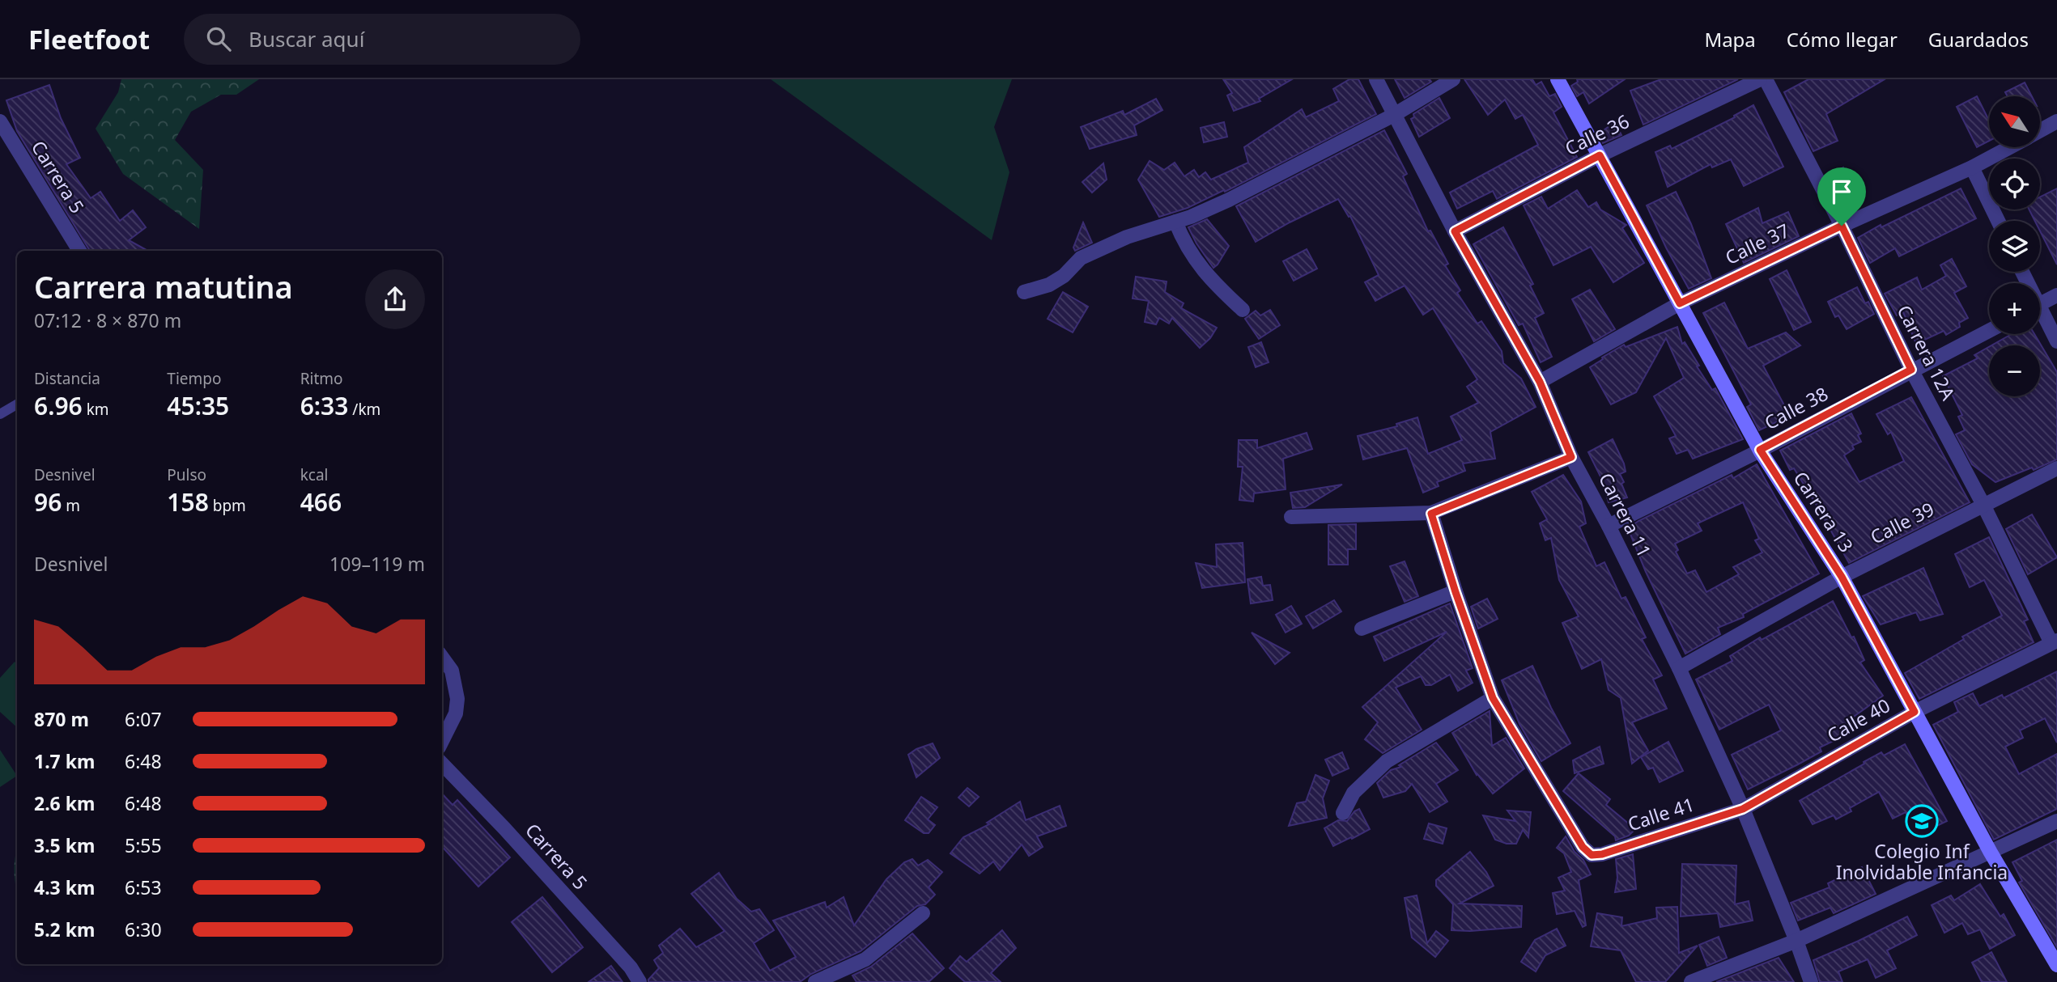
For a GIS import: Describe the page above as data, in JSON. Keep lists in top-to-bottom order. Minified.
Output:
{"streets":{"street":["Calle 36","Carrera 5","Calle 37","Carrera 12A","Calle 38","Carrera 13","Carrera 11","Calle 39","Calle 40","Calle 41"]},"crossings":[["Calle 36","Carrera 13"],["Calle 36","Carrera 11"],["Calle 37","Carrera 12A"],["Calle 37","Carrera 13"],["Calle 37","Carrera 11"],["Carrera 12A","Calle 38"],["Carrera 12A","Calle 39"],["Carrera 12A","Calle 40"],["Calle 38","Carrera 13"],["Calle 38","Carrera 11"],["Carrera 13","Calle 39"],["Carrera 13","Calle 40"],["Carrera 11","Calle 39"],["Carrera 11","Calle 40"],["Carrera 11","Calle 41"],["Calle 40","Calle 41"]],"places":{"school or university":["Colegio Inf Inolvidable Infancia"]},"north":"top left","page":{"header":"Fleetfoot","search":"Buscar aquí","nav":["Mapa","Cómo llegar","Guardados"],"map_buttons":["+","−"],"heading":["Carrera matutina","07:12 · 8 × 870 m"],"stats":[["Distancia","6.96 km"],["Tiempo","45:35"],["Ritmo","6:33 /km"],["Desnivel","96 m"],["Pulso","158 bpm"],["kcal","466"]],"chart":["Desnivel","109–119 m"],"list":[{"name":"870 m","note":"6:07"},{"name":"1.7 km","note":"6:48"},{"name":"2.6 km","note":"6:48"},{"name":"3.5 km","note":"5:55"},{"name":"4.3 km","note":"6:53"},{"name":"5.2 km","note":"6:30"}]}}
